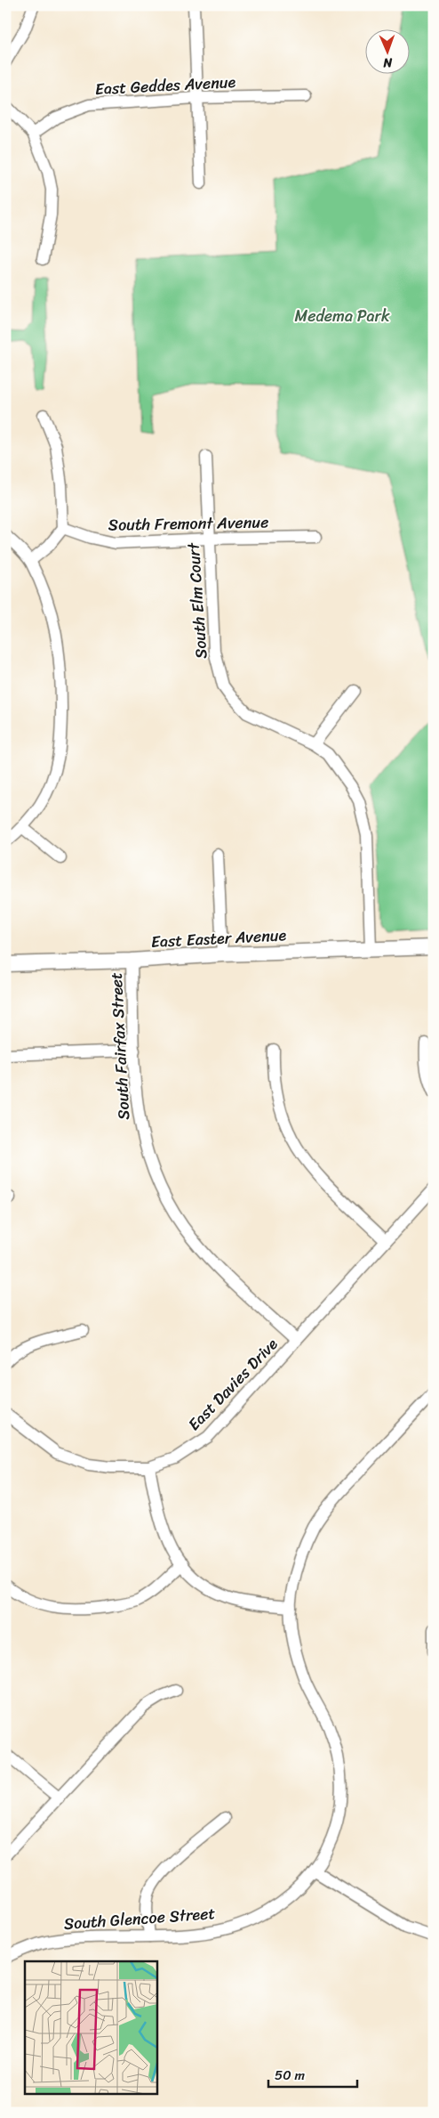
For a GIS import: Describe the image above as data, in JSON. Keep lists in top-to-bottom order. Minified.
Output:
{"streets":{"street":["East Geddes Avenue","South Fremont Avenue","South Elm Court","East Easter Avenue","South Fairfax Street","East Davies Drive","South Glencoe Street"]},"crossings":[["South Fremont Avenue","South Elm Court"],["South Elm Court","East Easter Avenue"],["East Easter Avenue","South Fairfax Street"],["South Fairfax Street","East Davies Drive"]],"parks":["Medema Park"],"scale_bar":"50 m","north":"bottom"}
